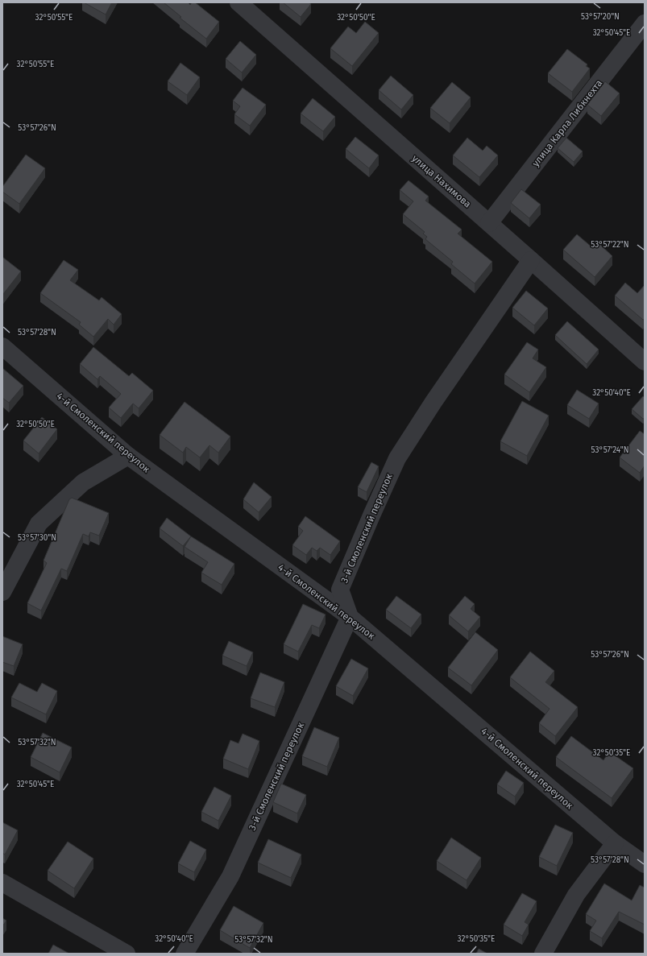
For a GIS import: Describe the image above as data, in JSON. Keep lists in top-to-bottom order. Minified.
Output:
{"streets":{"street":["улица Карла Либкнехта","улица Нахимова","4-й Смоленский переулок","3-й Смоленский переулок"]},"crossings":[["улица Карла Либкнехта","улица Нахимова"],["улица Нахимова","3-й Смоленский переулок"],["4-й Смоленский переулок","3-й Смоленский переулок"]],"coordinates":["53°57'20\"N","32°50'55\"E","32°50'50\"E","32°50'45\"E","53°57'26\"N","53°57'22\"N","53°57'28\"N","32°50'40\"E","53°57'24\"N","53°57'30\"N","53°57'32\"N","32°50'35\"E"]}
